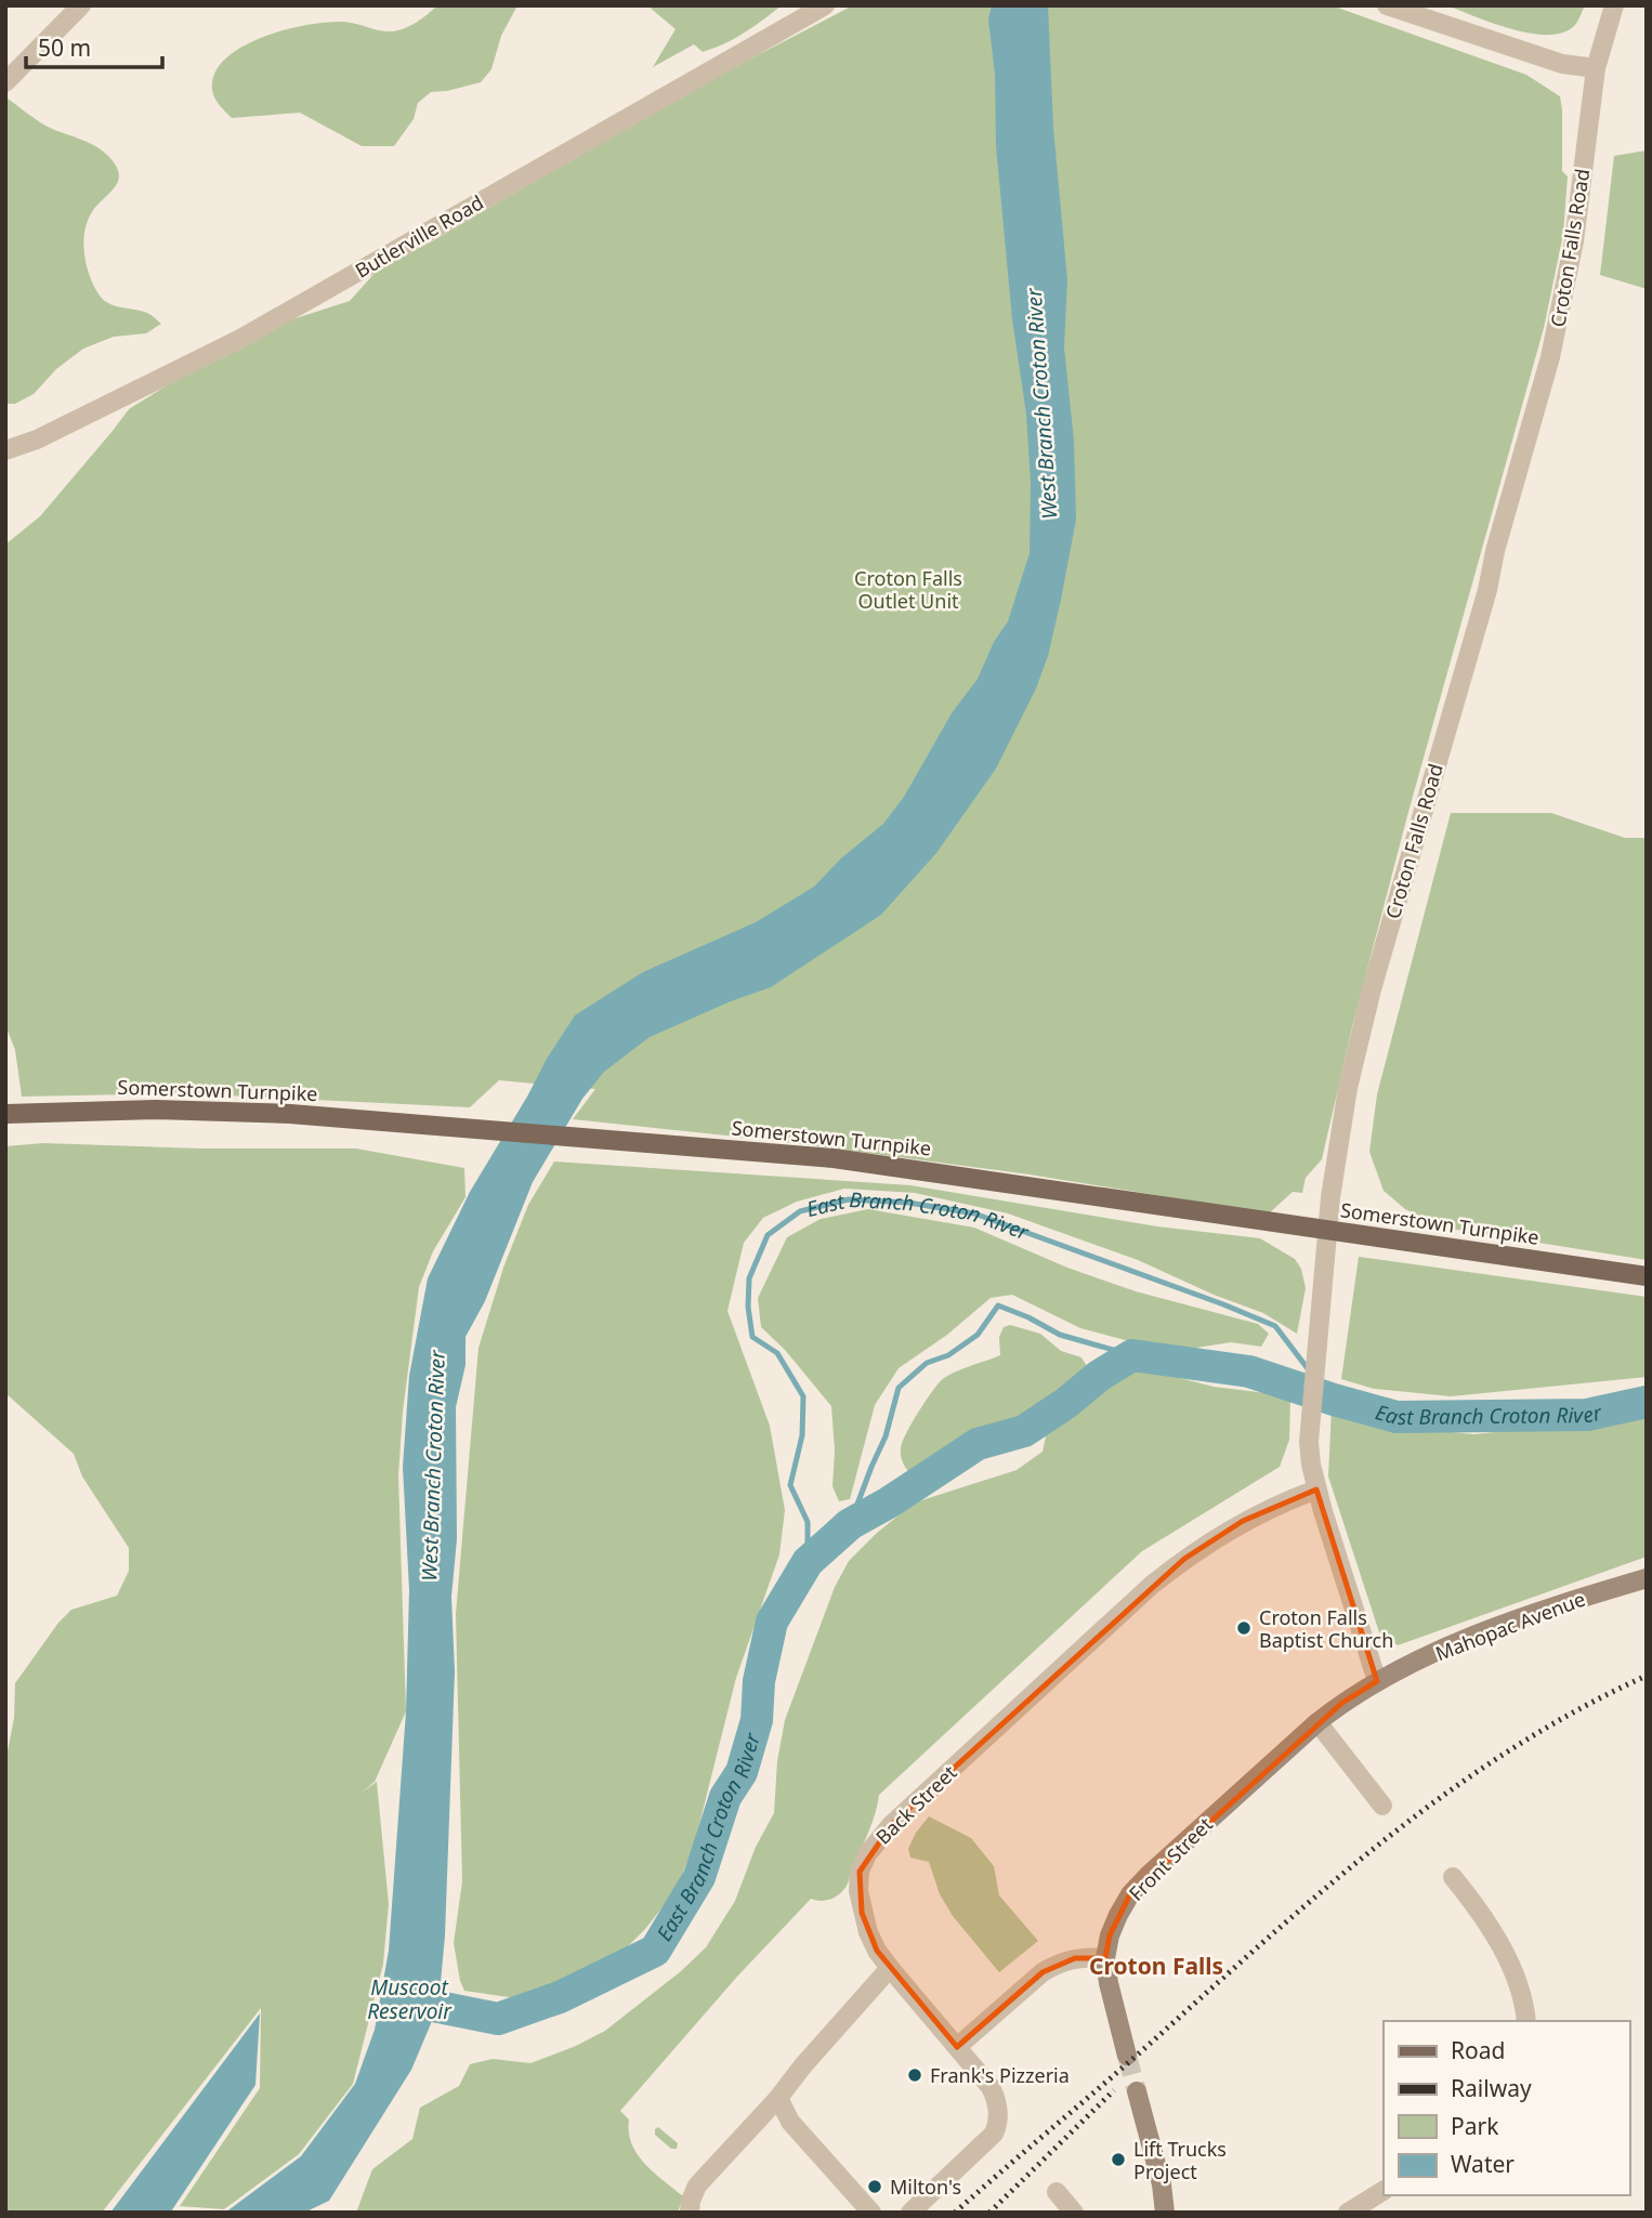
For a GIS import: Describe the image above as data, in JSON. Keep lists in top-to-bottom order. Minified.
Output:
{"streets":{"main road":["Somerstown Turnpike","Mahopac Avenue","Front Street"],"street":["Butlerville Road","Croton Falls Road","Back Street"]},"crossings":[["Croton Falls Road","Somerstown Turnpike"],["Croton Falls Road","Mahopac Avenue"],["Croton Falls Road","Back Street"],["Mahopac Avenue","Front Street"]],"districts":["Croton Falls"],"water":["West Branch Croton River","East Branch Croton River","Muscoot Reservoir"],"parks":["Croton Falls Outlet Unit"],"places":["Croton Falls Baptist Church","Frank's Pizzeria","Lift Trucks Project","Milton's"],"legend":["Road","Railway","Park","Water"],"scale_bar":"50 m"}
